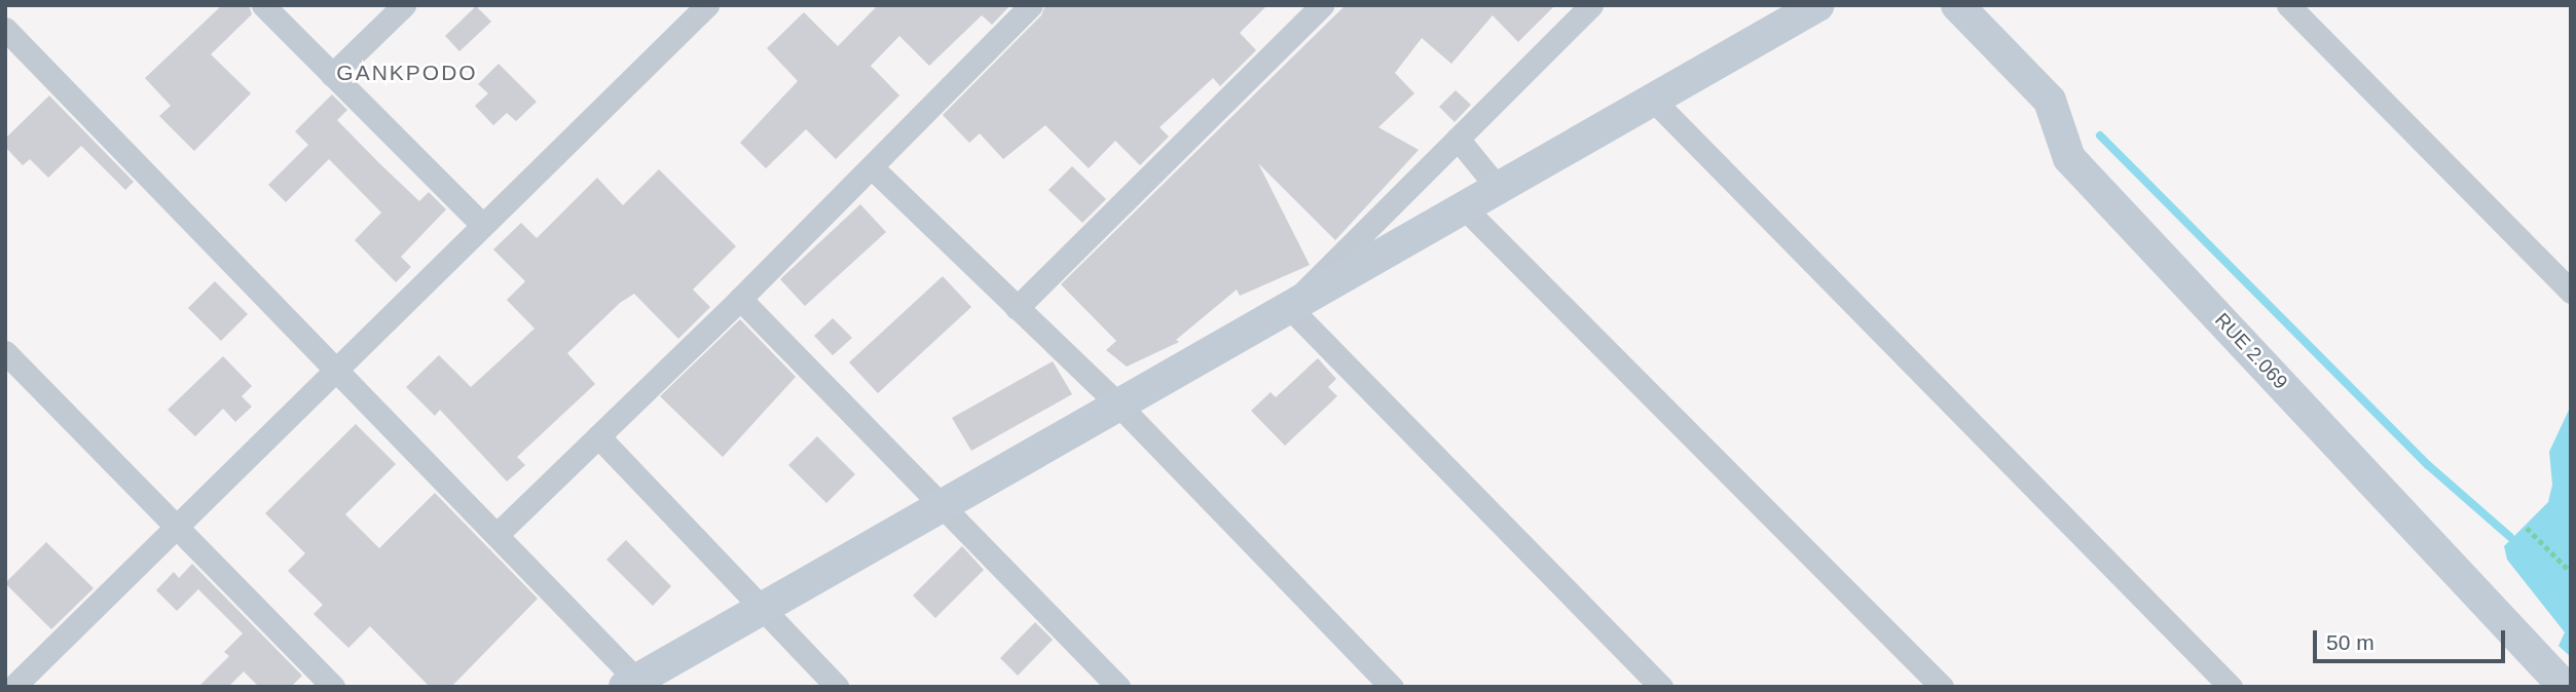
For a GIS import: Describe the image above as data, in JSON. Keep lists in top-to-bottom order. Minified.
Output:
{"streets":{"street":["RUE 2.069"]},"districts":["GANKPODO"],"scale_bar":"50 m"}
